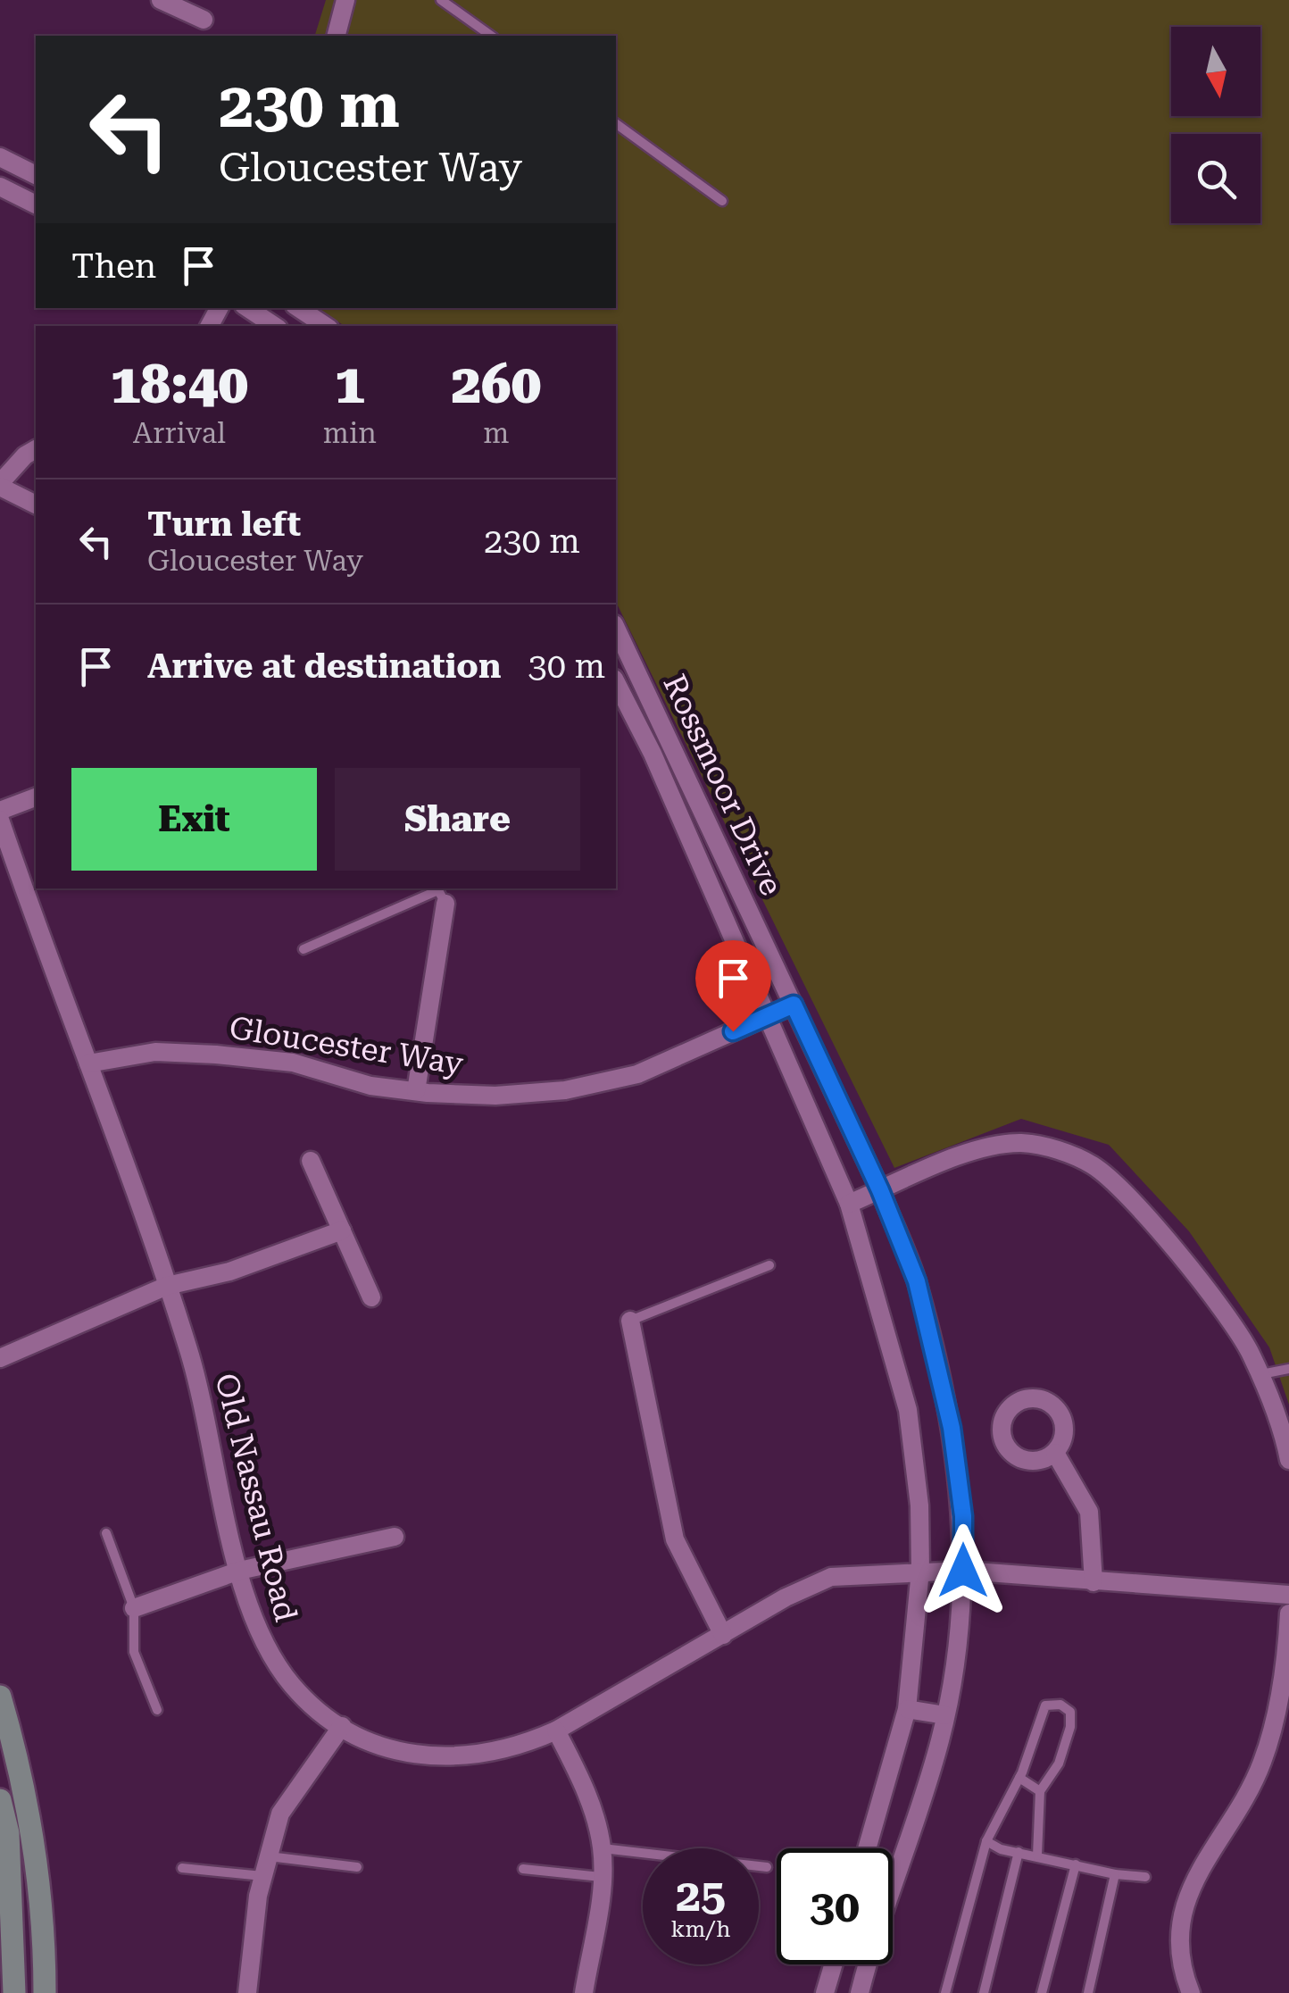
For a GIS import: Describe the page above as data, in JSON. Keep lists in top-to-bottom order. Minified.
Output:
{"streets":{"street":["Rossmoor Drive","Gloucester Way","Old Nassau Road"]},"crossings":[["Rossmoor Drive","Gloucester Way"],["Rossmoor Drive","Old Nassau Road"],["Gloucester Way","Old Nassau Road"]],"north":"bottom","page":{"turn":["230 m","Gloucester Way"],"then":"Then","eta":["18:40","Arrival","1","min","260","m"],"list":[{"name":"Turn left","note":"Gloucester Way","value":"230 m"},{"name":"Arrive at destination","value":"30 m"}],"buttons":["Exit","Share"],"speed":"25 km/h","limit":"30"}}
